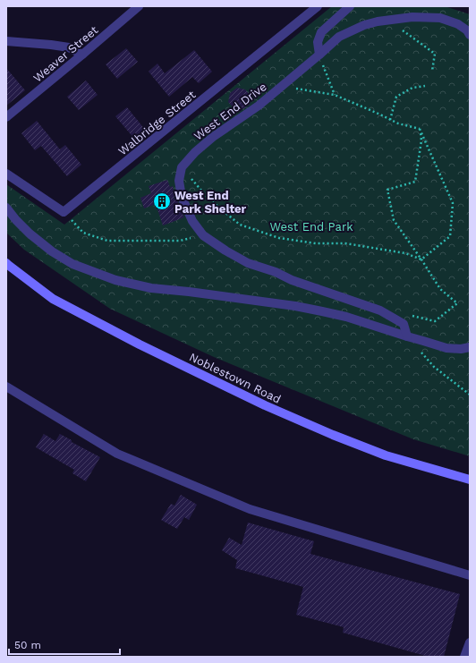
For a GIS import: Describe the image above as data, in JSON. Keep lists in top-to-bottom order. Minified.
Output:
{"streets":{"main road":["Noblestown Road"],"street":["Weaver Street","West End Drive","Walbridge Street"]},"parks":["West End Park"],"places":{"building":["West End Park Shelter"]},"scale_bar":"50 m"}
